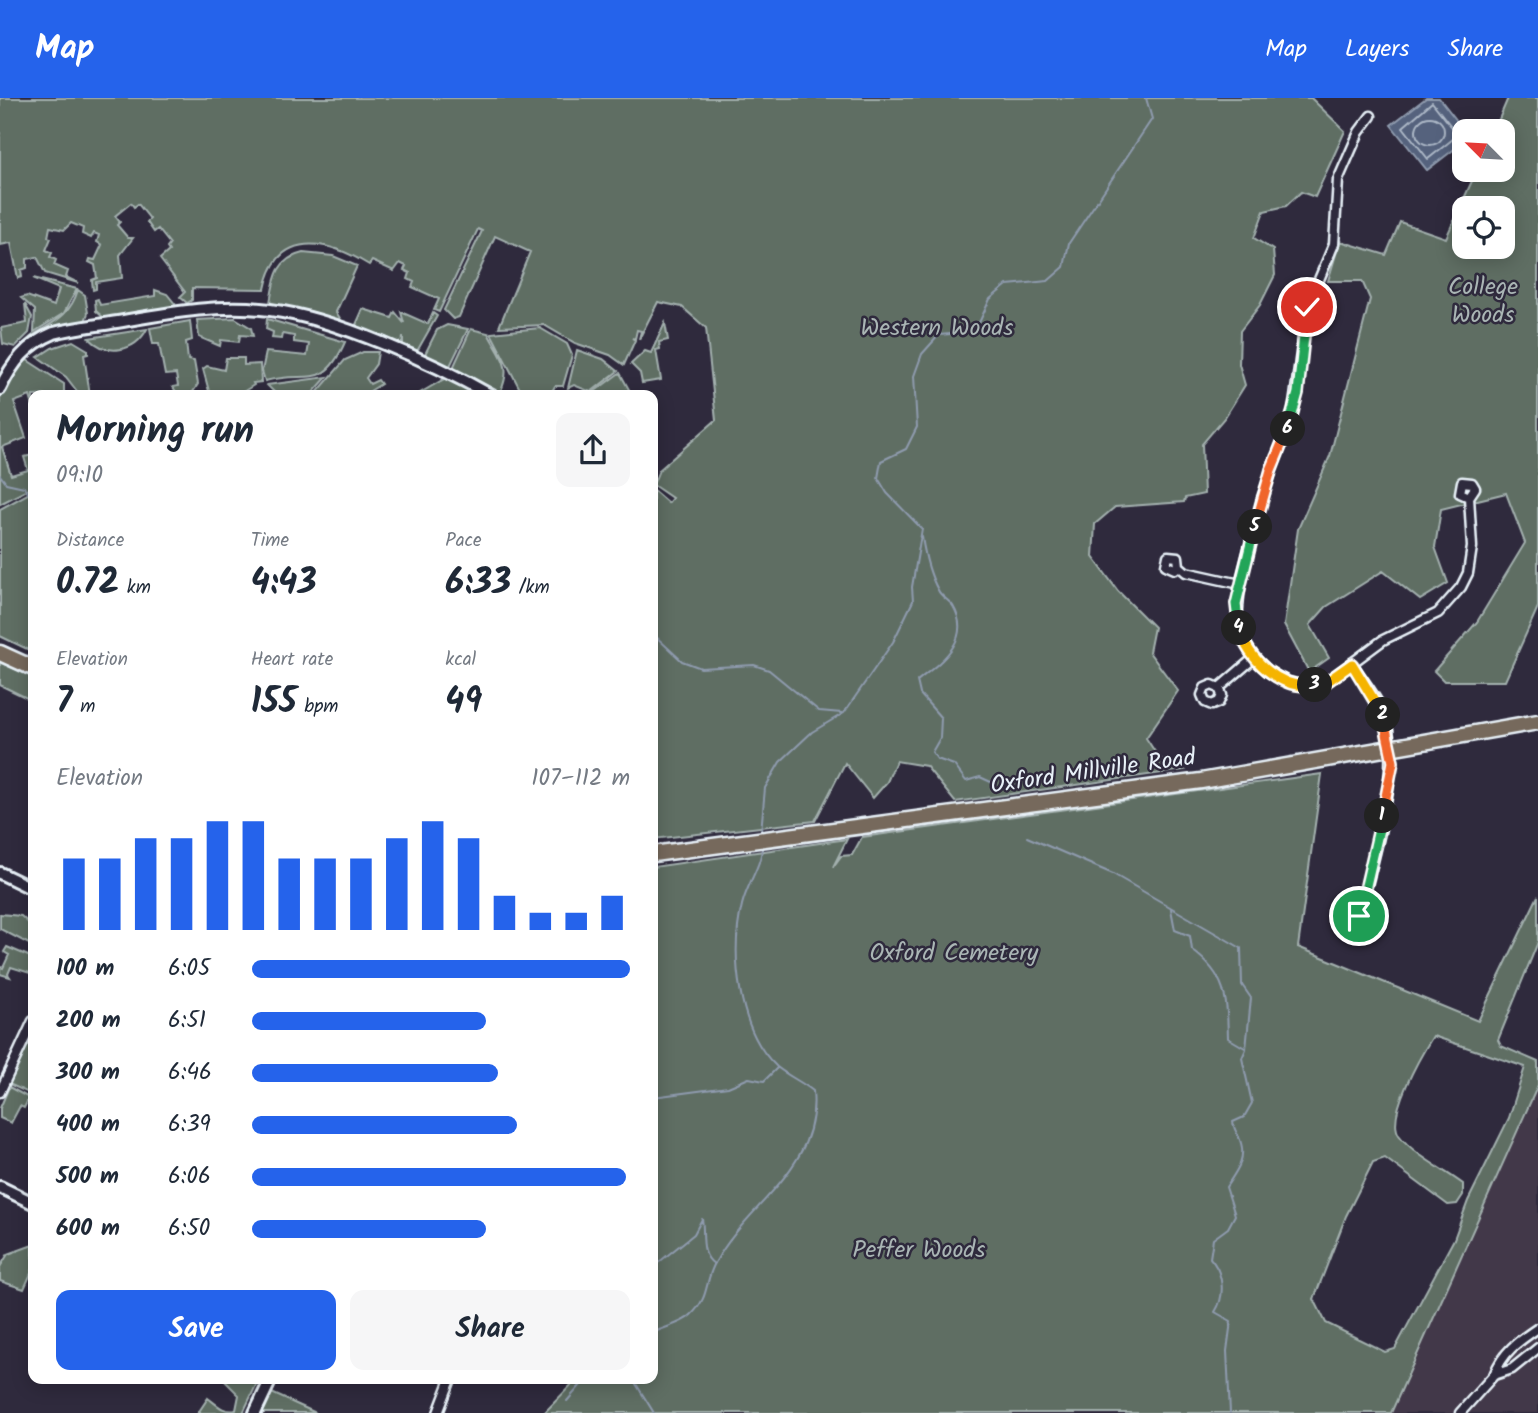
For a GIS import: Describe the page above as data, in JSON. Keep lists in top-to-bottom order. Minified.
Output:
{"streets":{"highway":["Oxford Millville Road"]},"parks":["College Woods","Western Woods","Oxford Cemetery","Peffer Woods"],"north":"top left","page":{"header":"Map","nav":["Map","Layers","Share"],"heading":["Morning run","09:10"],"pins":["6","5","4","3","2","1"],"stats":[["Distance","0.72 km"],["Time","4:43"],["Pace","6:33 /km"],["Elevation","7 m"],["Heart rate","155 bpm"],["kcal","49"]],"chart":["Elevation","107–112 m"],"list":[{"name":"100 m","note":"6:05"},{"name":"200 m","note":"6:51"},{"name":"300 m","note":"6:46"},{"name":"400 m","note":"6:39"},{"name":"500 m","note":"6:06"},{"name":"600 m","note":"6:50"}],"buttons":["Save","Share"]}}
